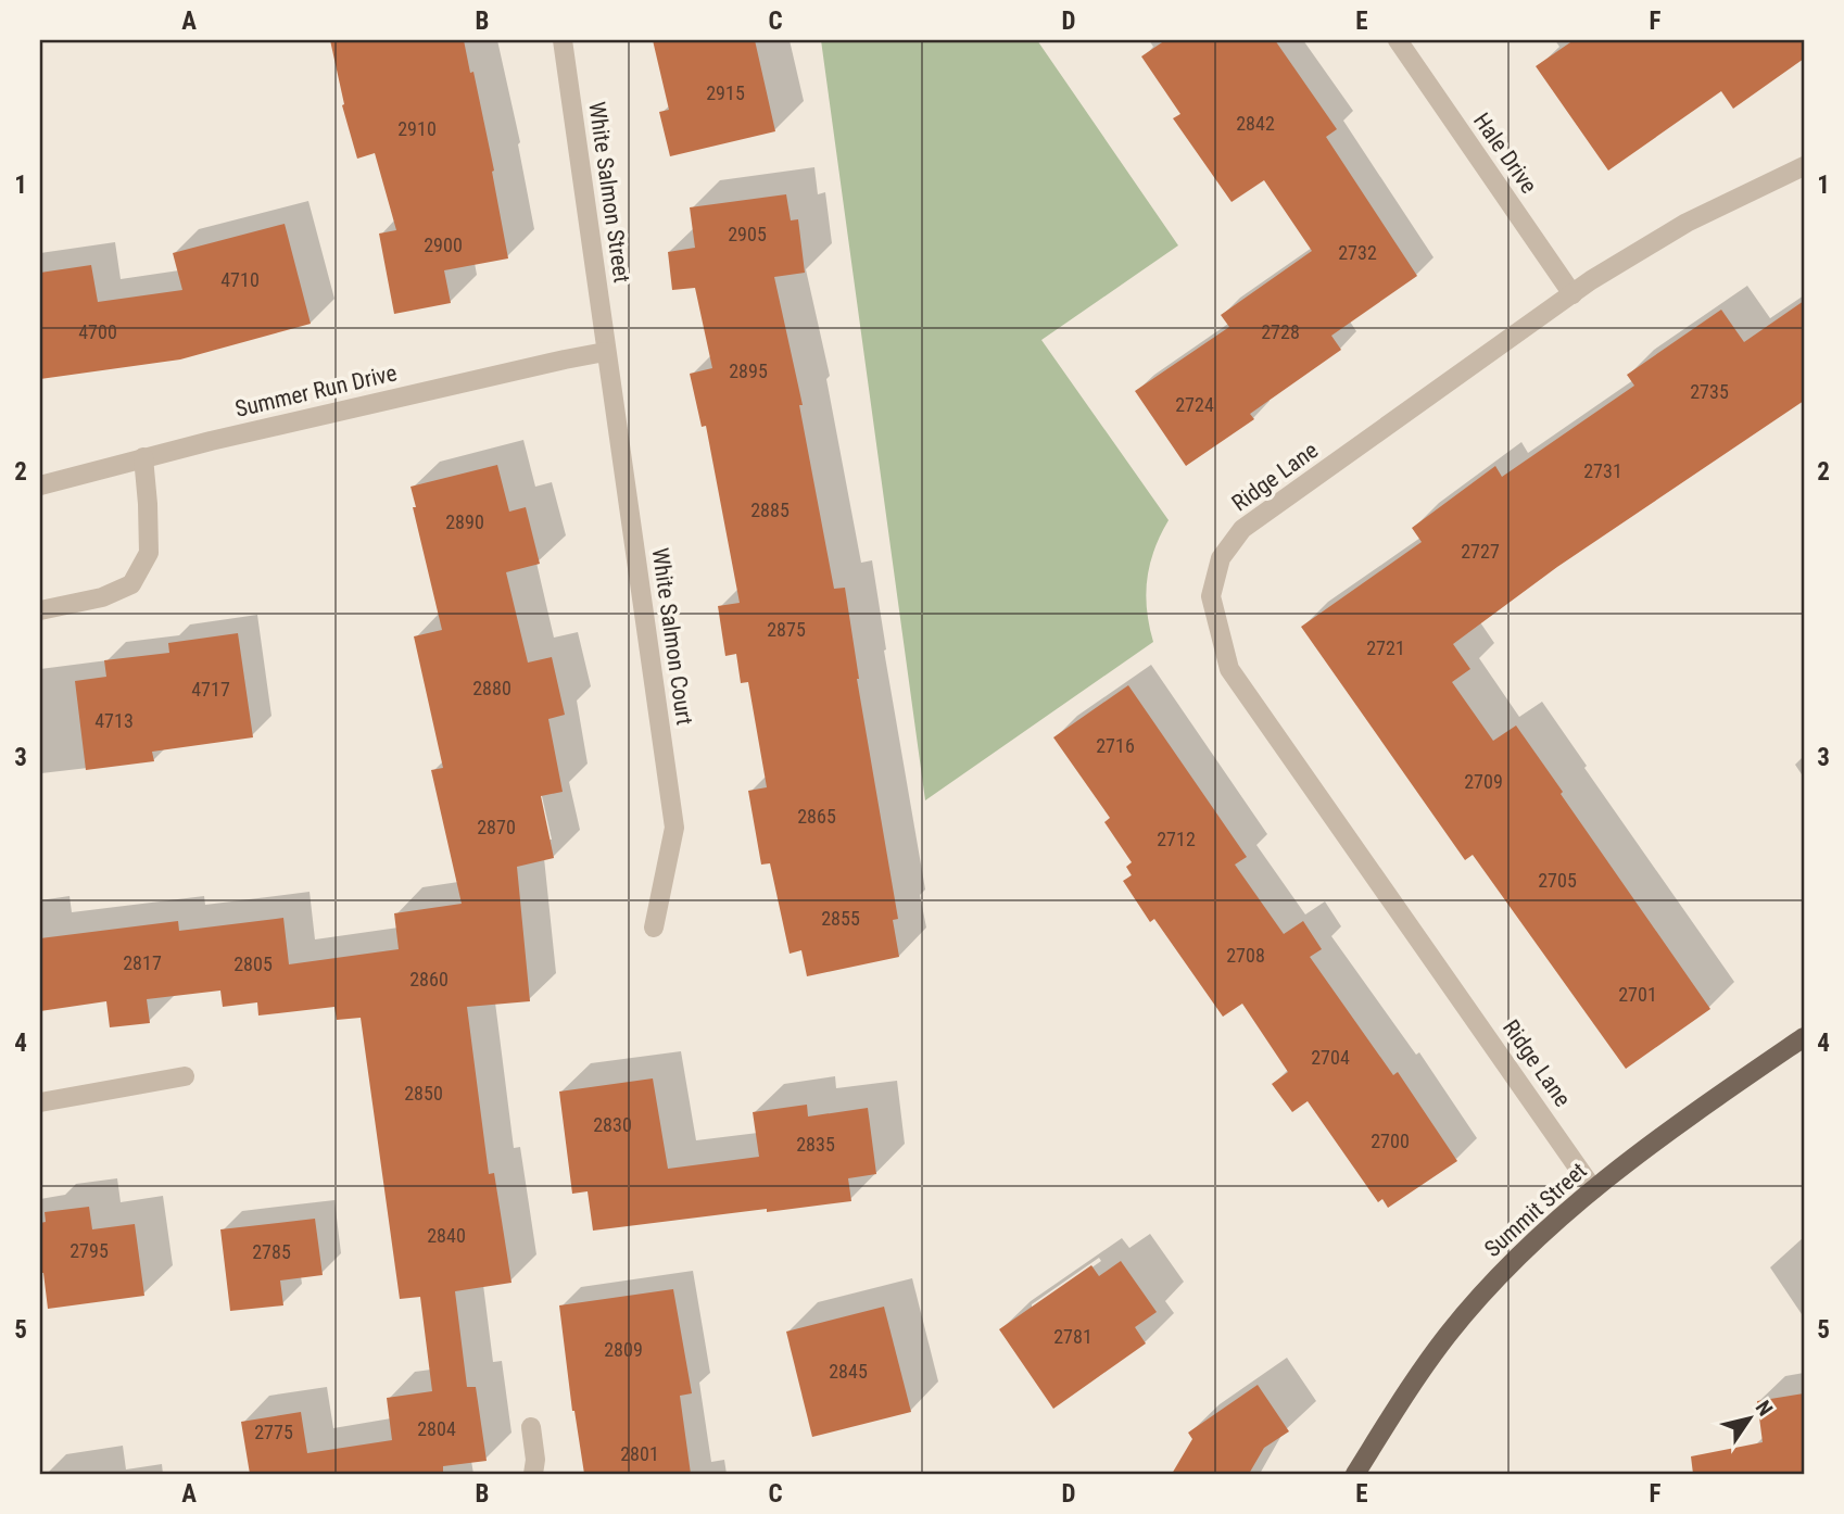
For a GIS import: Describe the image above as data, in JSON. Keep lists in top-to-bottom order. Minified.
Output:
{"streets":{"main road":["Summit Street"],"street":["Hale Drive","White Salmon Street","Summer Run Drive","Ridge Lane","White Salmon Court"]},"crossings":[["Hale Drive","Ridge Lane"],["White Salmon Street","Summer Run Drive"],["White Salmon Street","White Salmon Court"],["Summer Run Drive","White Salmon Court"],["Ridge Lane","Summit Street"]],"house_numbers":["2915","2842","2910","2905","2900","2732","4710","4700","2728","2895","2735","2724","2731","2885","2890","2727","2875","2721","2880","4717","4713","2716","2709","2865","2870","2712","2705","2855","2708","2817","2805","2860","2701","2704","2850","2830","2700","2835","2840","2795","2785","2781","2809","2845","2804","2775","2801"],"north":"top right","grid":{"columns":["A","B","C","D","E","F"],"rows":["1","2","3","4","5"]}}
